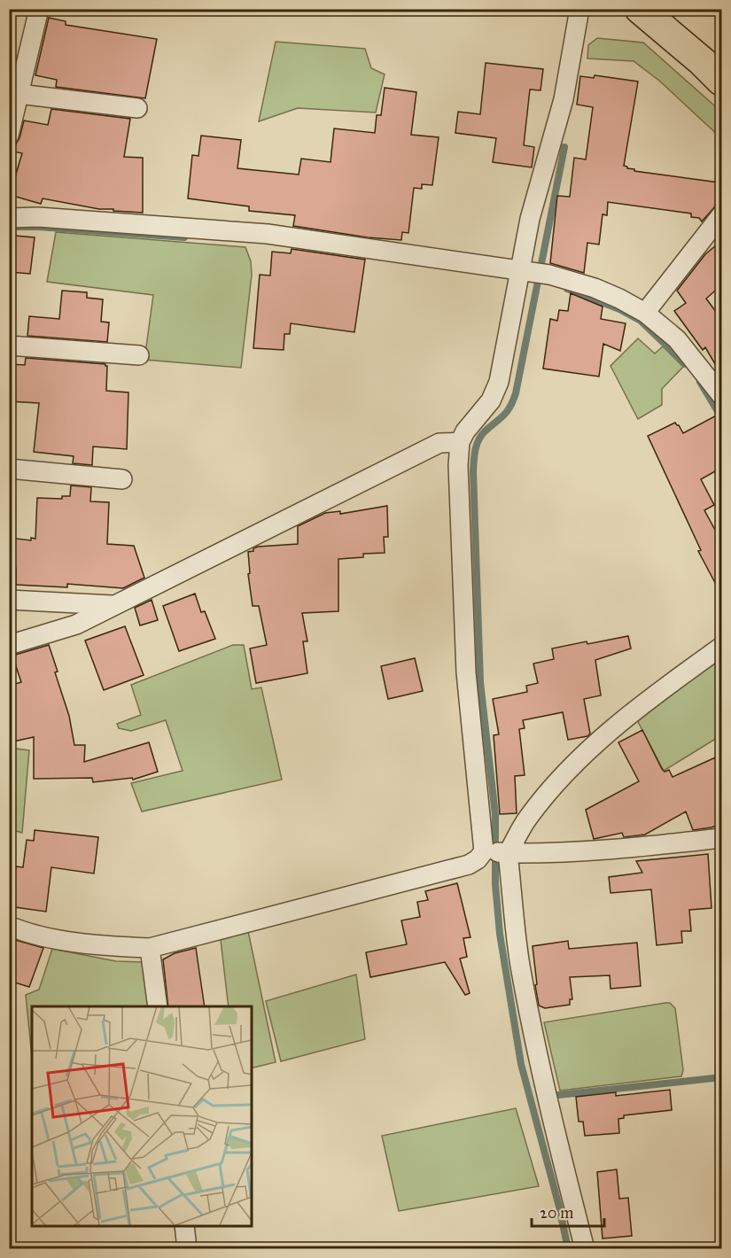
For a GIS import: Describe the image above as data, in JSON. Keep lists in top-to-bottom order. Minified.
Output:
{"scale_bar":"20 m"}
